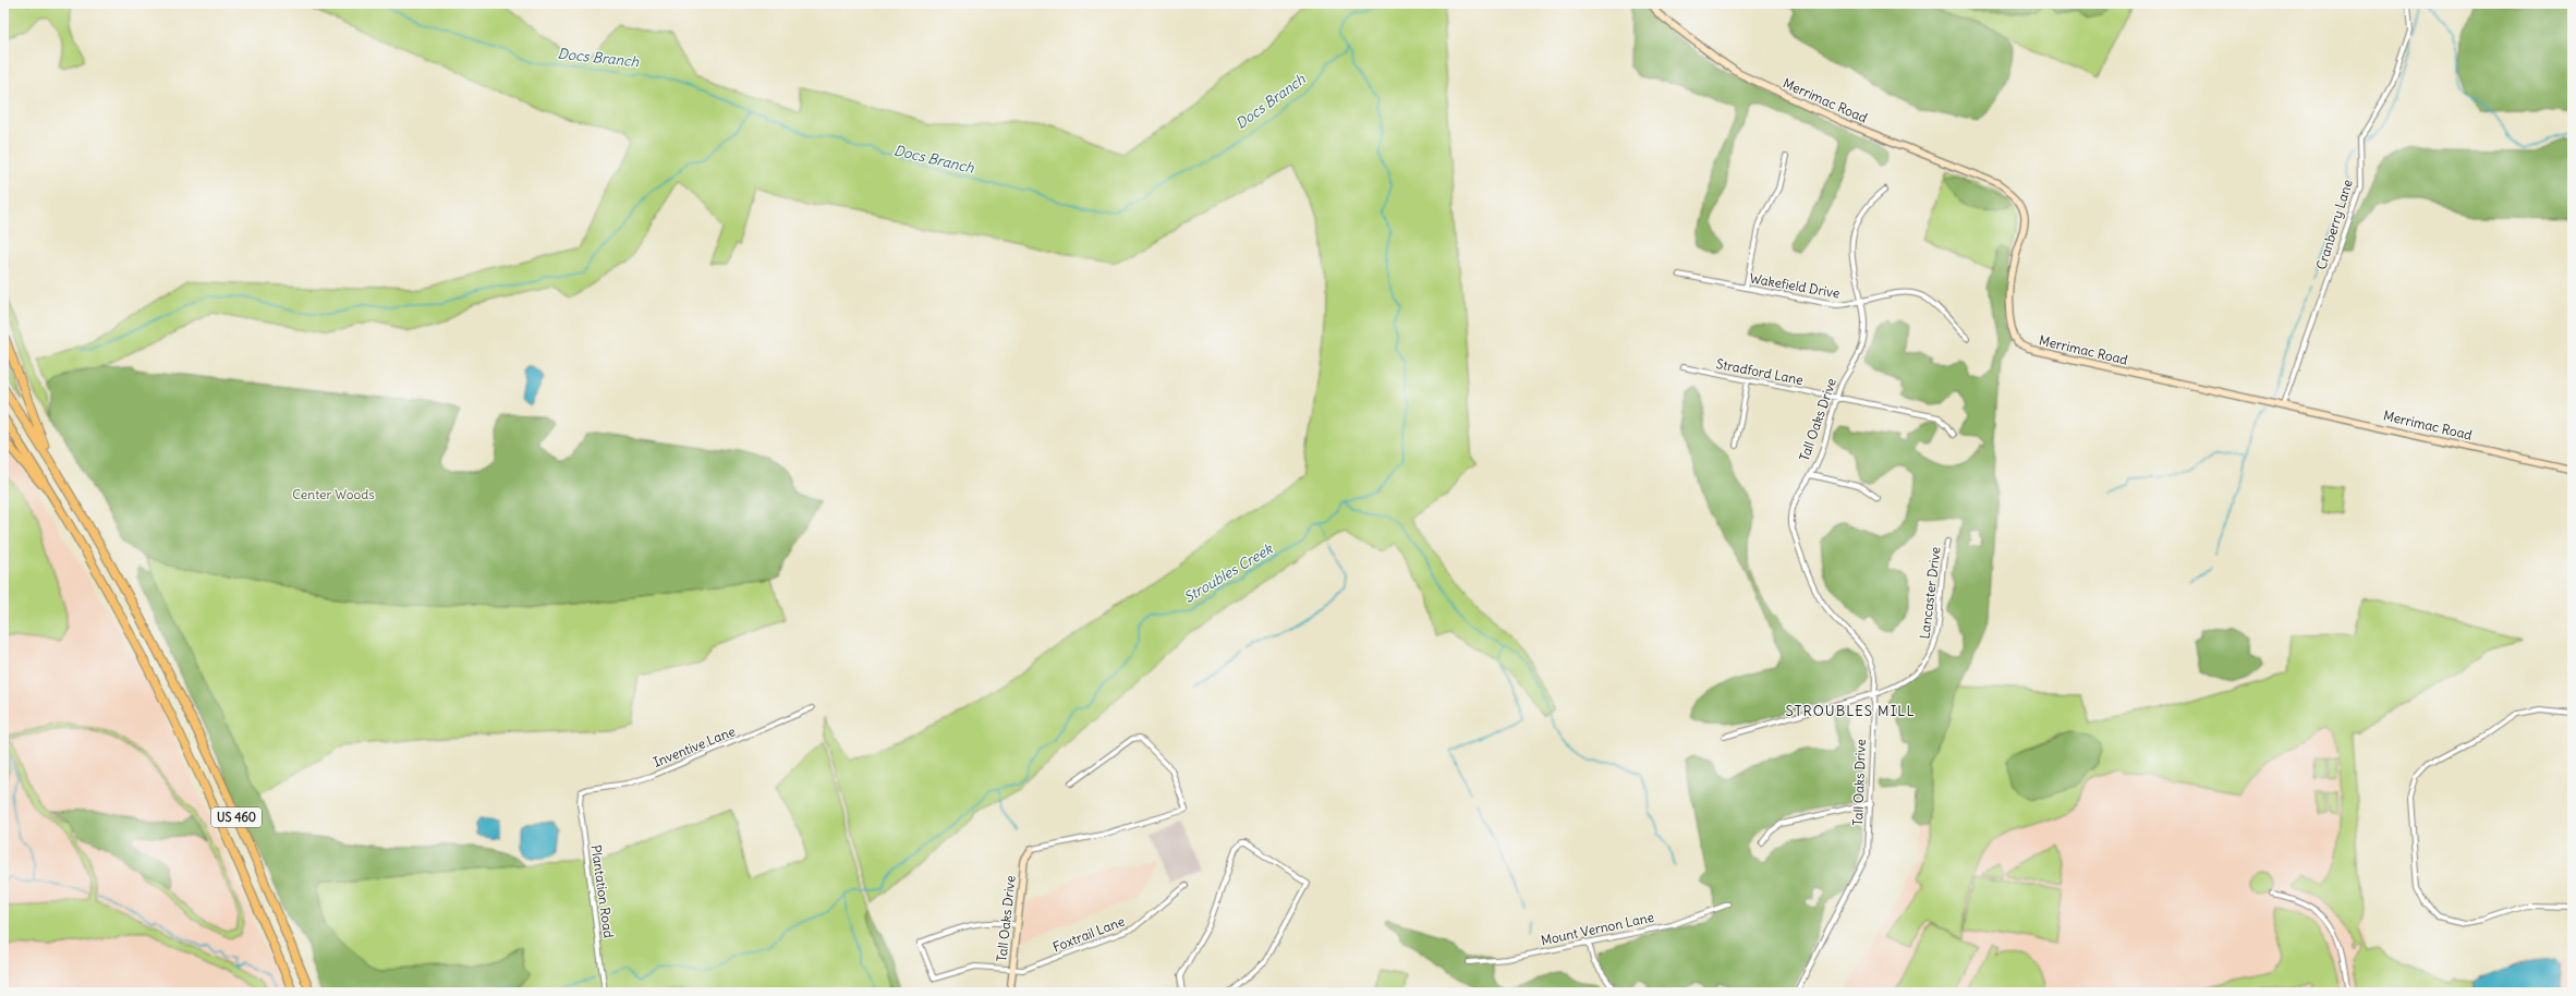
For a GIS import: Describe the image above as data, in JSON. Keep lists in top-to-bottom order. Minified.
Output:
{"streets":{"highway":["US 460"],"street":["Merrimac Road","Cranberry Lane","Wakefield Drive","Stradford Lane","Tall Oaks Drive","Lancaster Drive","Inventive Lane","Plantation Road","Mount Vernon Lane","Foxtrail Lane"]},"crossings":[["Merrimac Road","Cranberry Lane"],["Wakefield Drive","Tall Oaks Drive"],["Stradford Lane","Tall Oaks Drive"],["Tall Oaks Drive","Lancaster Drive"],["Tall Oaks Drive","Foxtrail Lane"],["Inventive Lane","Plantation Road"]],"districts":["STROUBLES MILL"],"water":["Docs Branch","Stroubles Creek"],"parks":["Center Woods"]}
